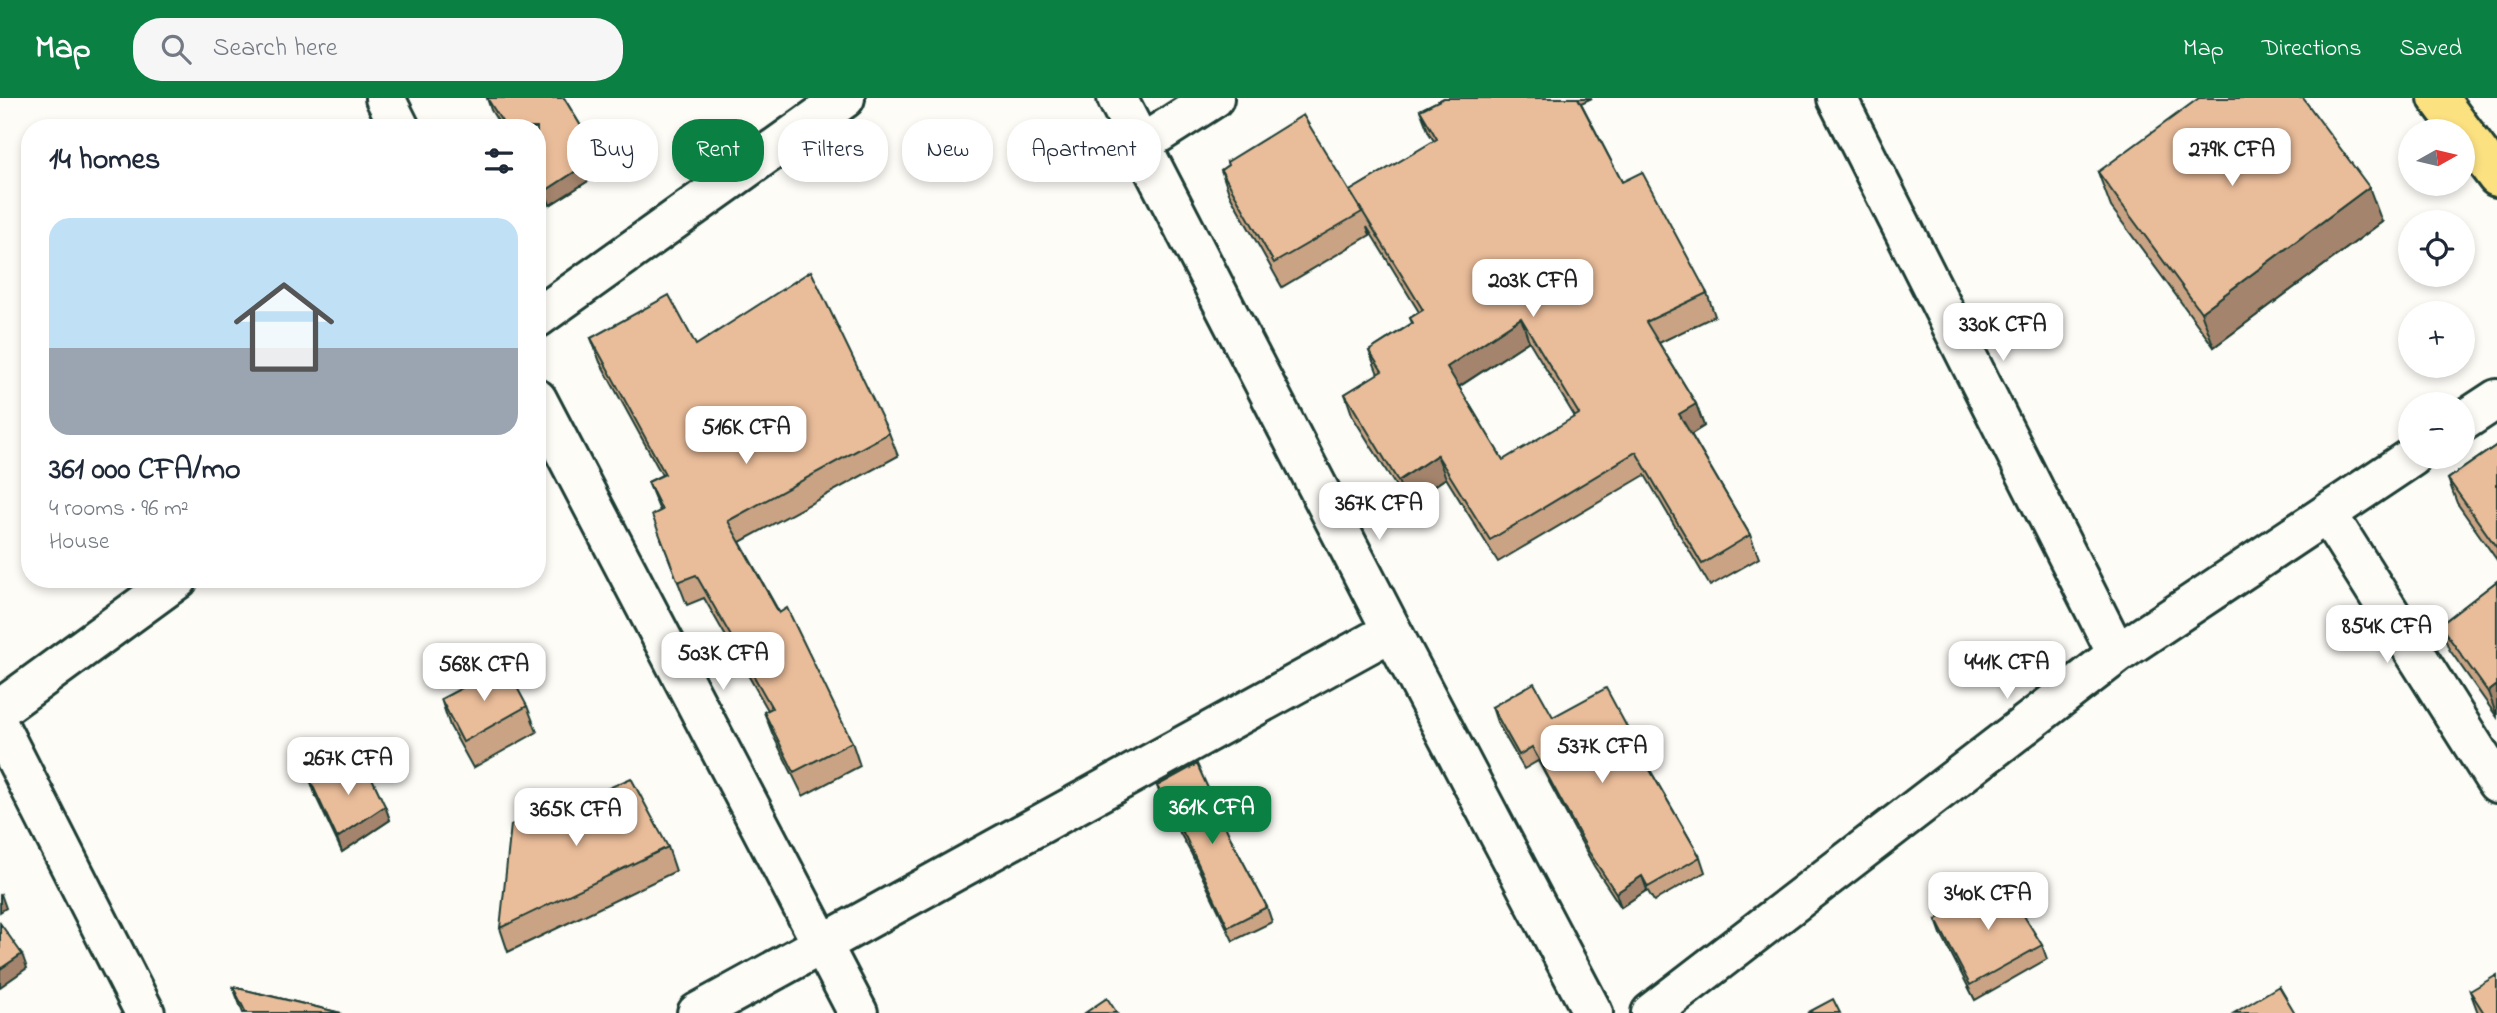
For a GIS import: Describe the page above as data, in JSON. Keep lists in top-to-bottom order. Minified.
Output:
{"north":"right","page":{"header":"Map","search":"Search here","nav":["Map","Directions","Saved"],"map_buttons":["+","−"],"chip":["Buy","Rent","Filters","New","Apartment"],"heading":"14 homes","price":["279K CFA","203K CFA","330K CFA","516K CFA","367K CFA","854K CFA","503K CFA","441K CFA","568K CFA","537K CFA","267K CFA","361K CFA","365K CFA","340K CFA"],"list":[{"name":"361 000 CFA/mo","note":"4 rooms · 96 m² · House"}]}}
